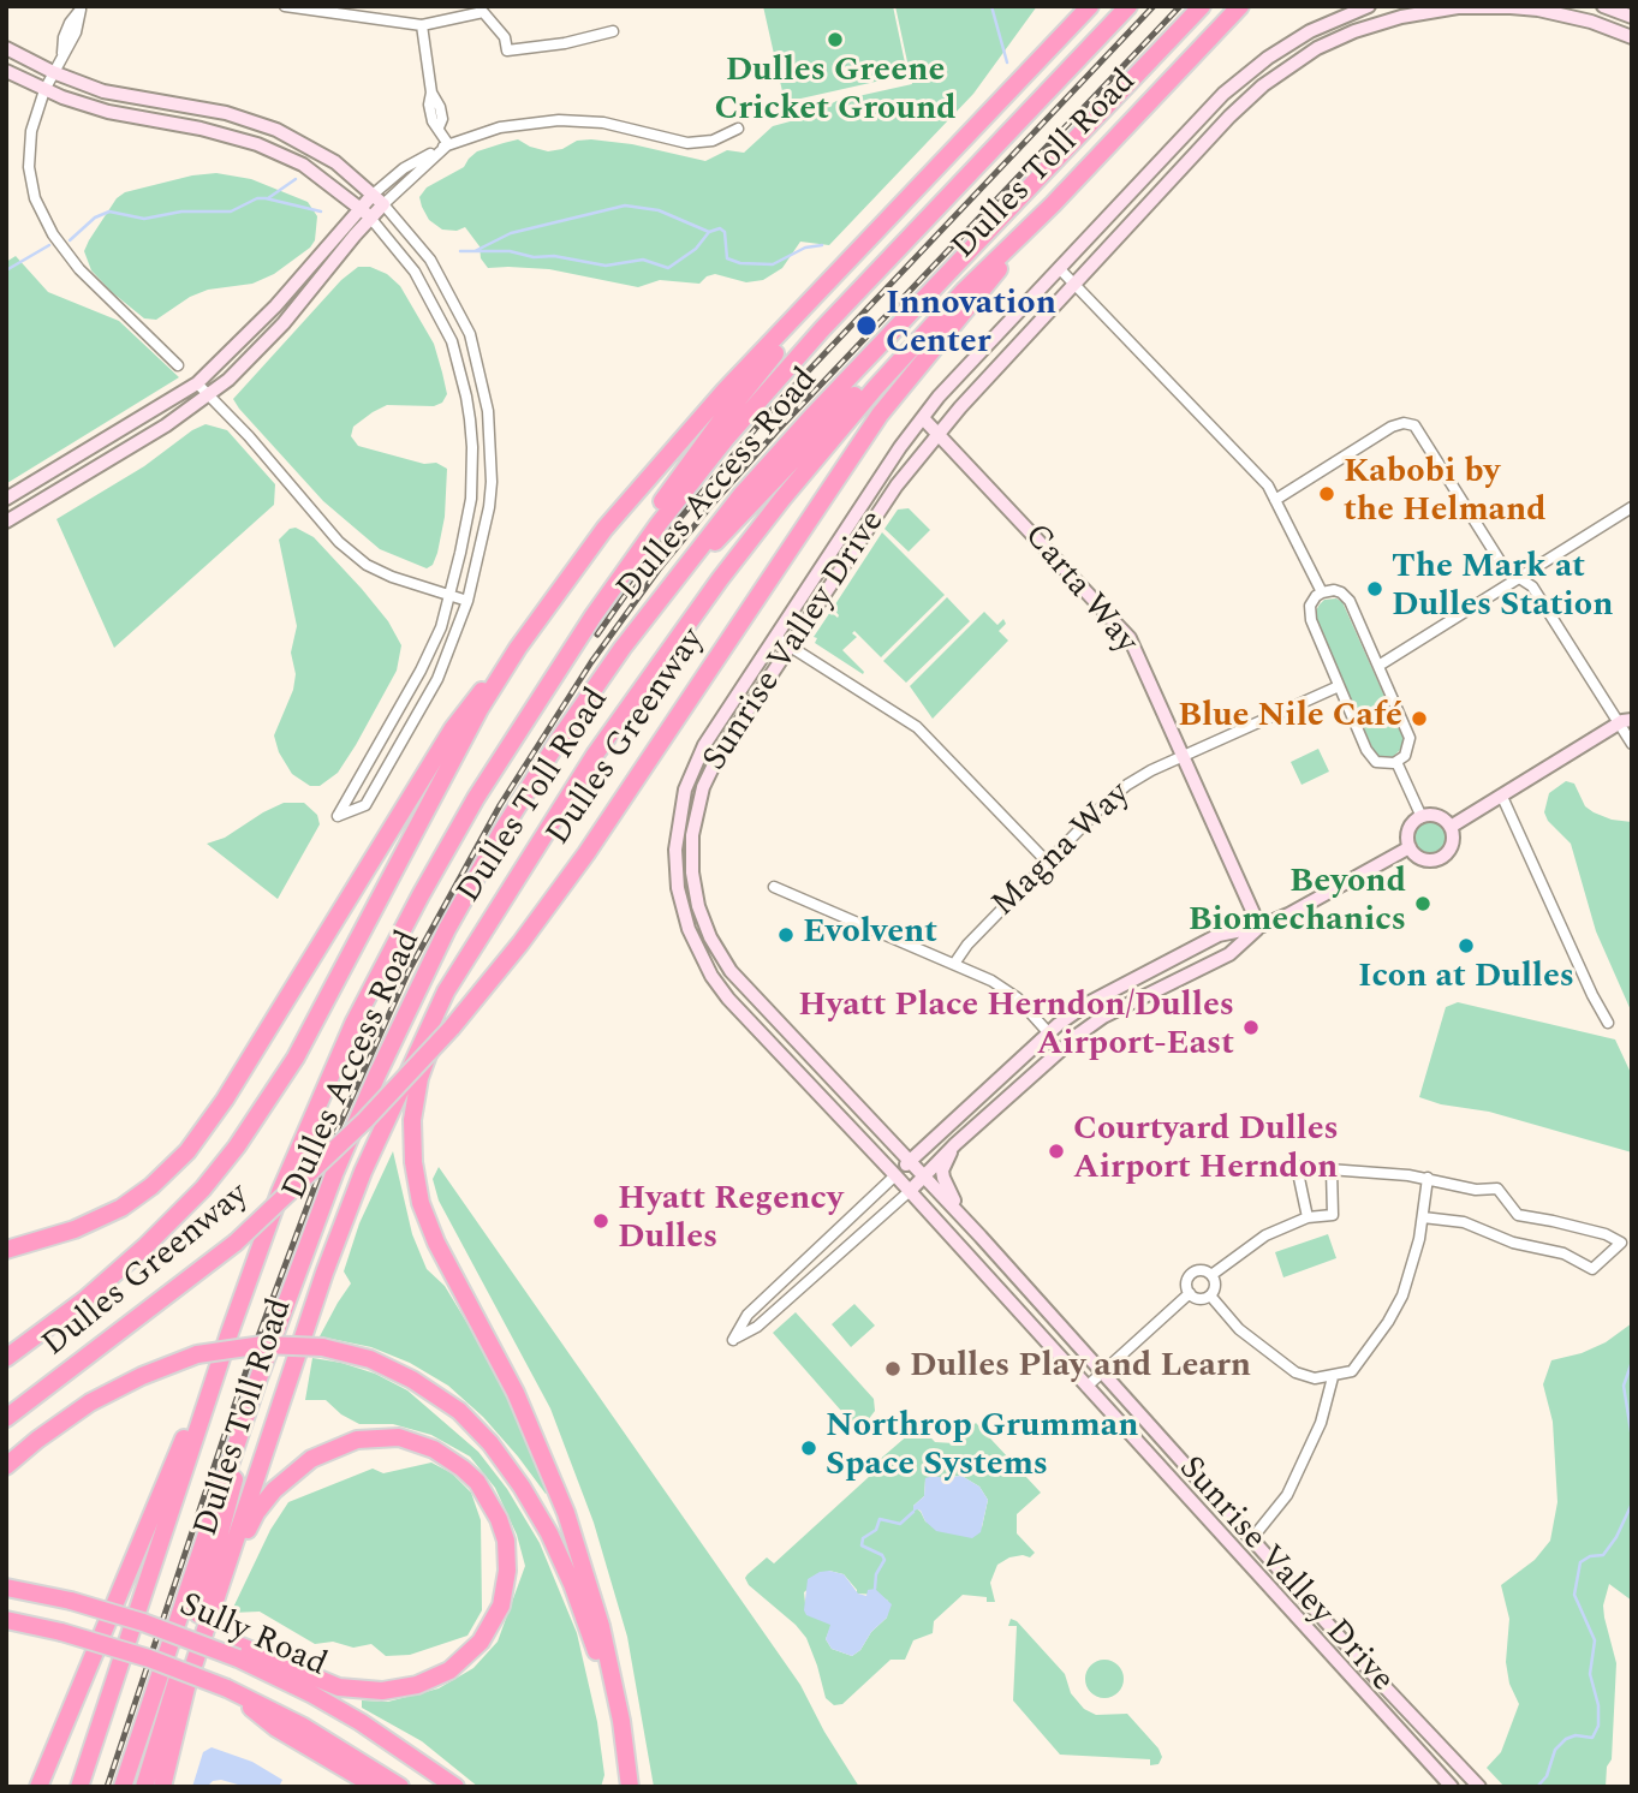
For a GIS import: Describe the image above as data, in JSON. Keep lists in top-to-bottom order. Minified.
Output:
{"streets":{"highway":["Dulles Toll Road","Dulles Access Road","Dulles Greenway","Sully Road"],"main road":["Carta Way","Sunrise Valley Drive"],"street":["Magna Way"]},"crossings":[["Dulles Toll Road","Dulles Greenway"],["Carta Way","Sunrise Valley Drive"],["Carta Way","Magna Way"]],"places":["Dulles Greene Cricket Ground","Innovation Center","Kabobi by the Helmand","The Mark at Dulles Station","Blue Nile Café","Beyond Biomechanics","Evolvent","Icon at Dulles","Hyatt Place Herndon/Dulles Airport-East","Courtyard Dulles Airport Herndon","Hyatt Regency Dulles","Dulles Play and Learn","Northrop Grumman Space Systems"]}
